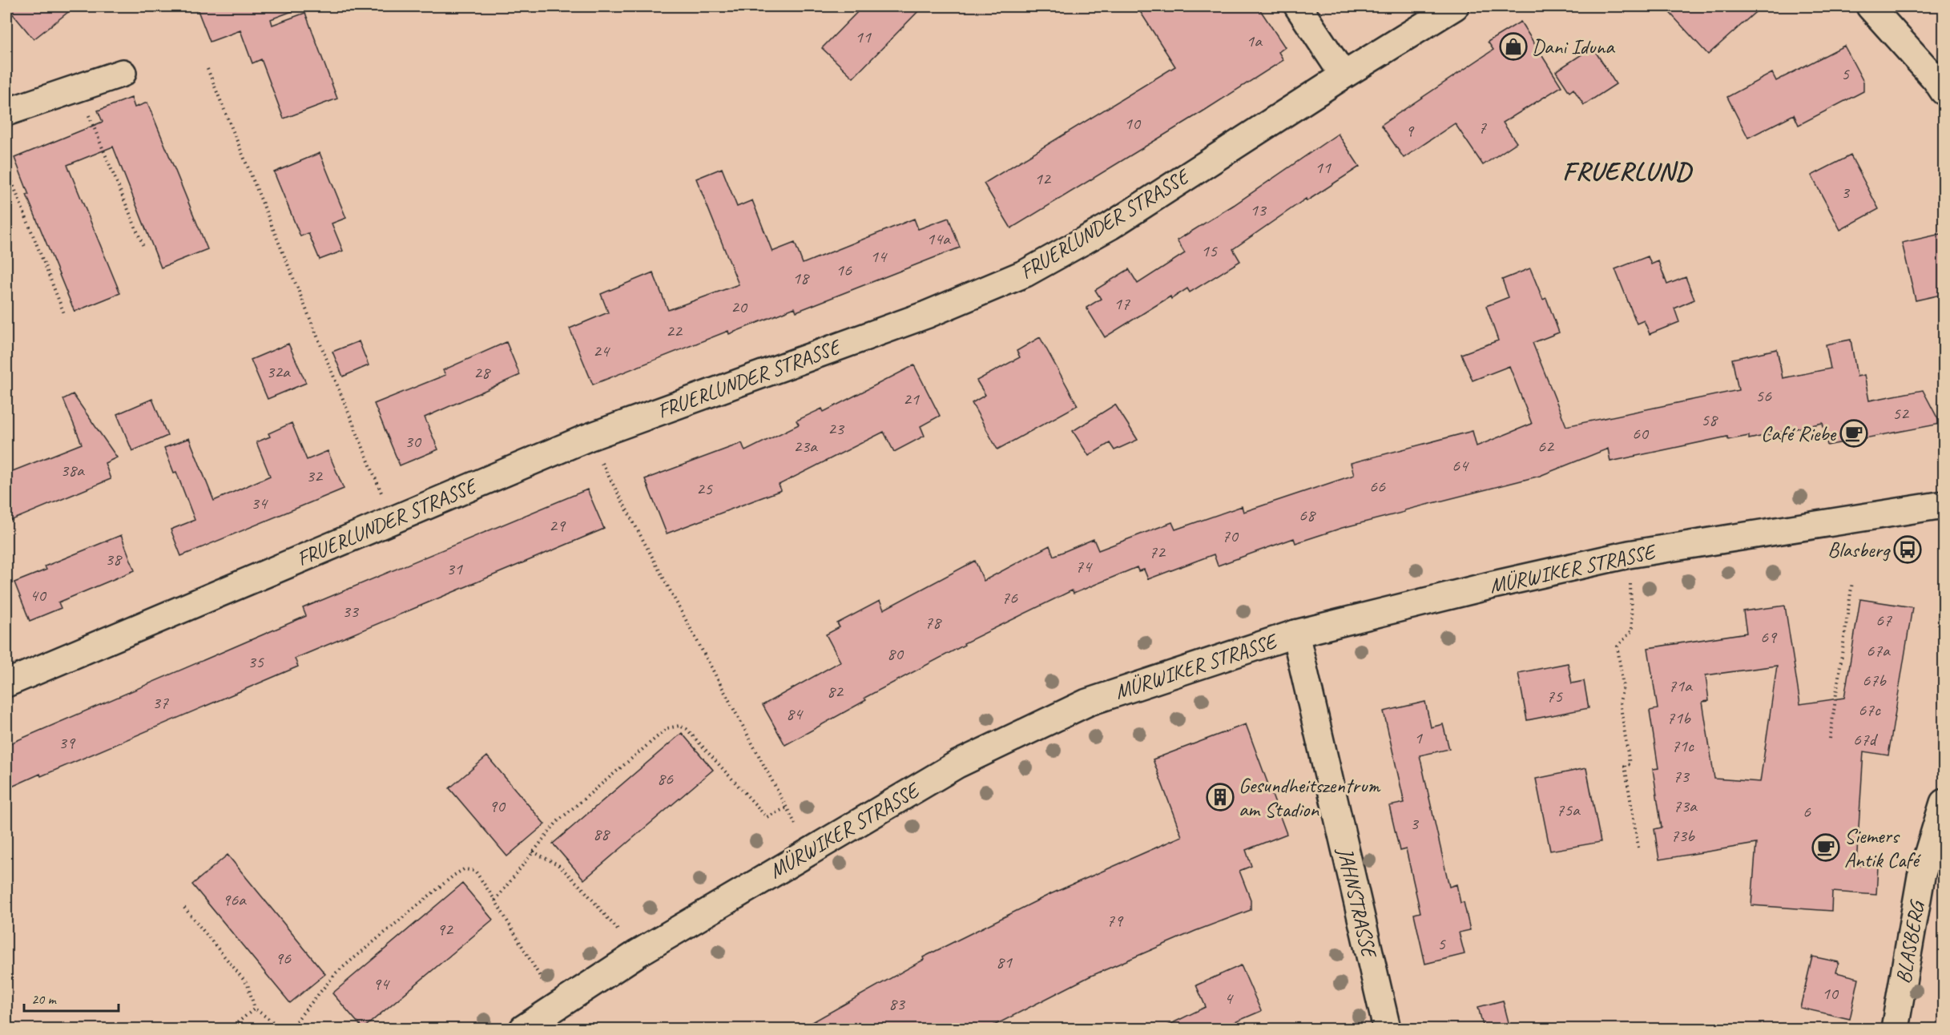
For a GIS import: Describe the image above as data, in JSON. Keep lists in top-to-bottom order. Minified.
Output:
{"streets":{"street":["FRUERLUNDER STRASSE","MÜRWIKER STRASSE","JAHNSTRASSE","BLASBERG"]},"crossings":[["MÜRWIKER STRASSE","JAHNSTRASSE"]],"districts":["FRUERLUND"],"places":{"shop":["Dani Iduna"],"cafe":["Café Riebe","Siemers Antik Café"],"bus stop":["Blasberg"],"building":["Gesundheitszentrum am Stadion"]},"house_numbers":["11","1a","5","10","7","9","11","12","3","13","14a","15","14","16","18","17","20","22","24","32a","28","56","21","52","58","23","60","30","23a","62","64","38a","32","66","25","34","68","29","70","72","38","74","31","40","76","33","67","78","69","67a","80","35","67b","71a","82","75","37","67c","84","71b","1","67d","39","71c","73","86","90","73a","75a","6","3","88","73b","96a","79","92","5","96","81","94","10","4","83"],"scale_bar":"20 m"}
